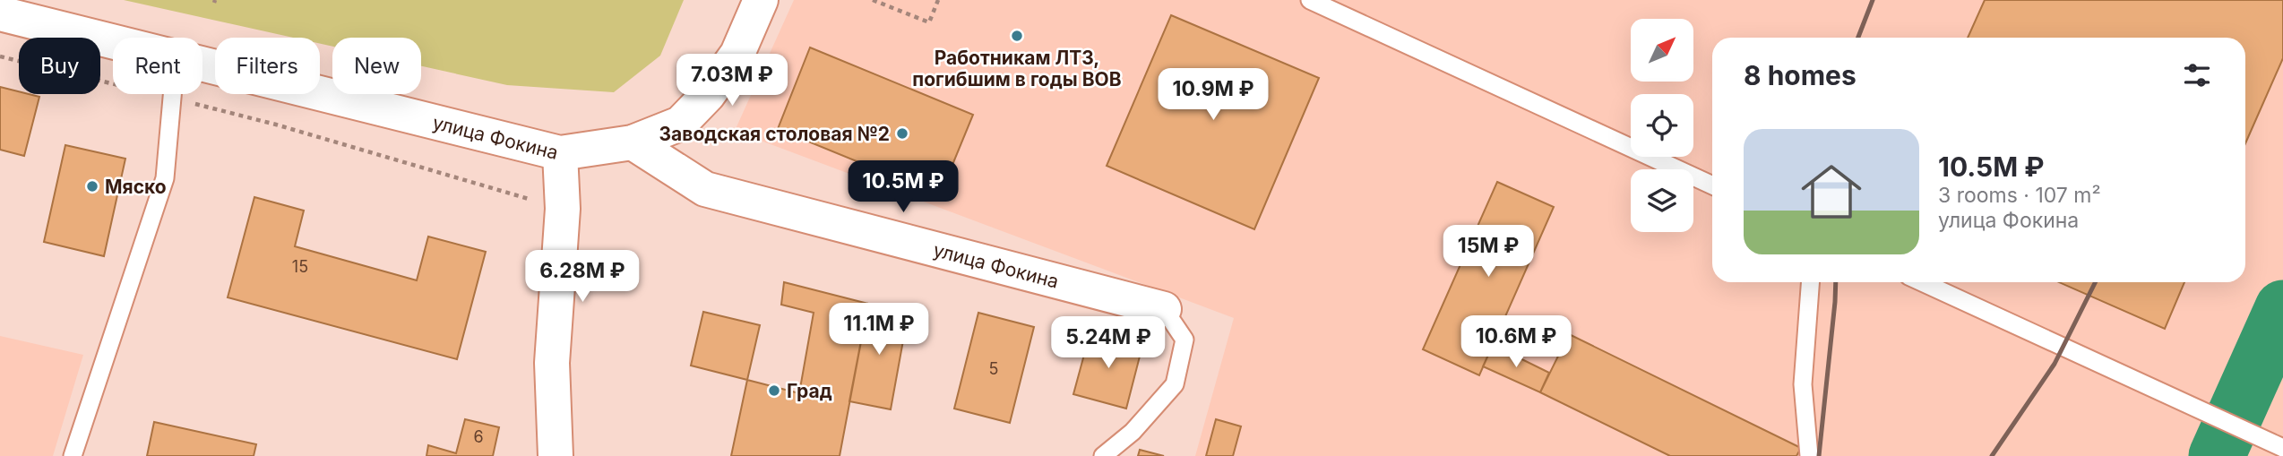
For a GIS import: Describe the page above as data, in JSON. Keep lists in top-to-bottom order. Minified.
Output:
{"streets":{"street":["улица Фокина"]},"places":["Работникам ЛТЗ, погибшим в годы ВОВ","Заводская столовая №2","Мяско","Град"],"house_numbers":["15","5","6"],"north":"top right","page":{"chip":["Buy","Rent","Filters","New"],"heading":"8 homes","price":["7.03M ₽","10.9M ₽","10.5M ₽","15M ₽","6.28M ₽","11.1M ₽","10.6M ₽","5.24M ₽"],"list":[{"name":"10.5M ₽","note":"3 rooms · 107 m² · улица Фокина"}]}}
